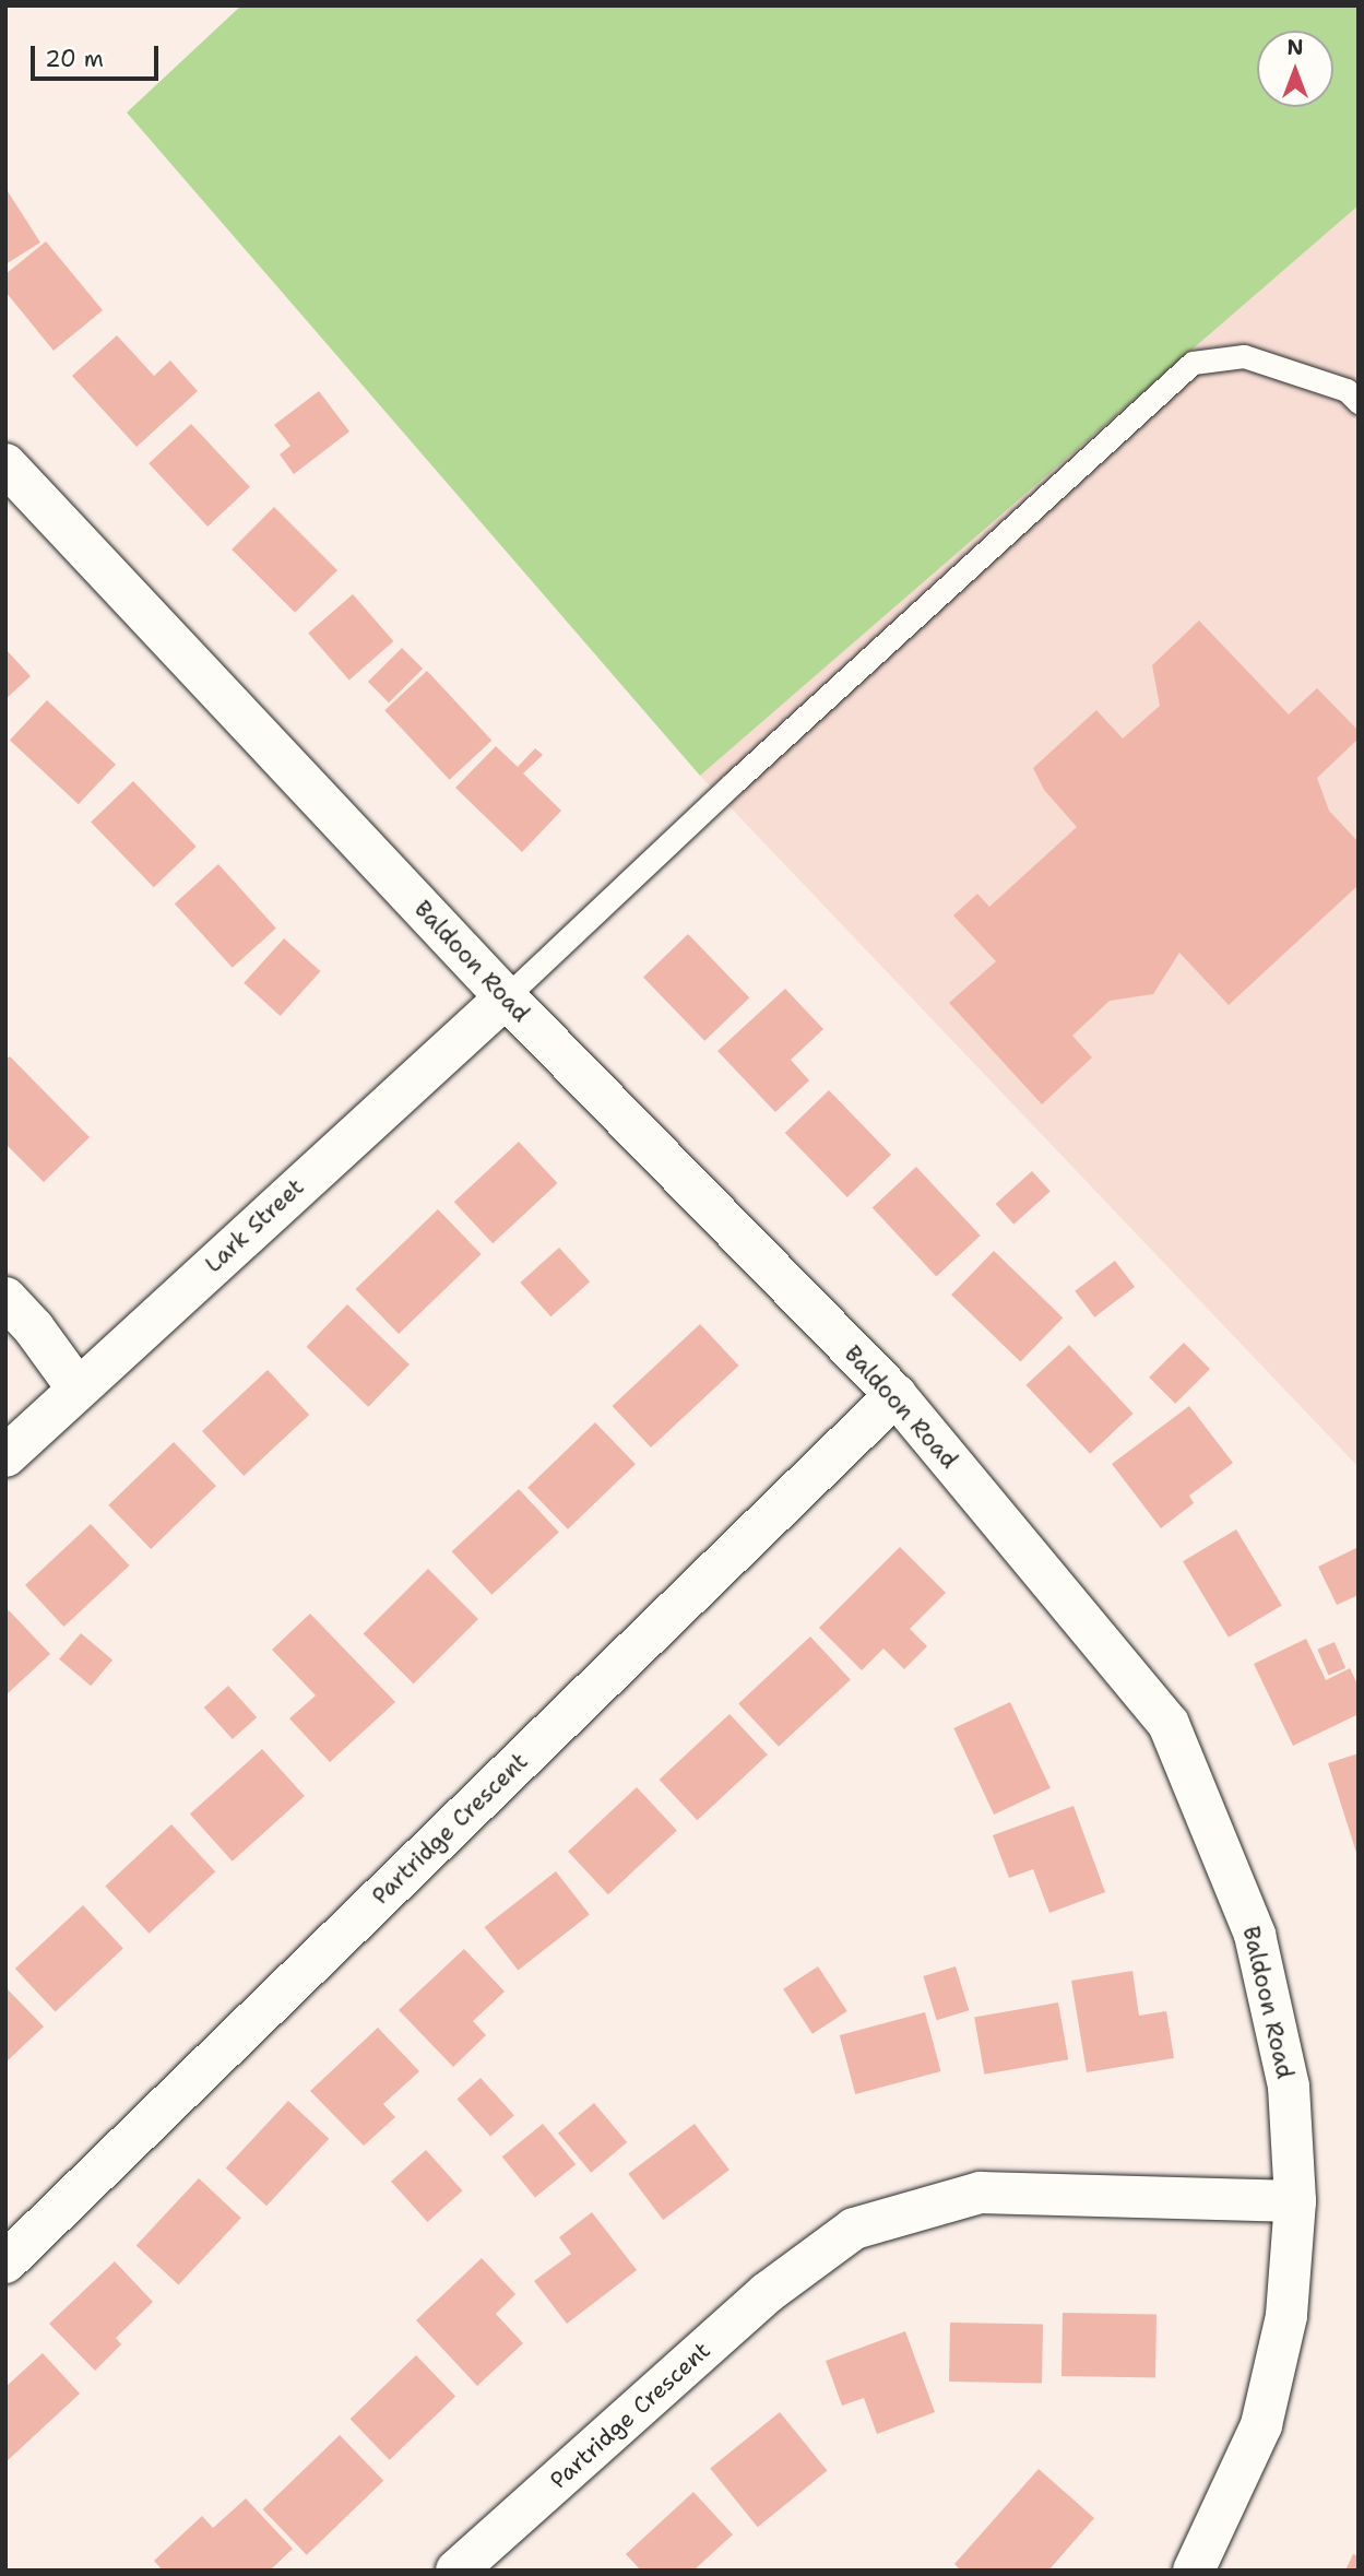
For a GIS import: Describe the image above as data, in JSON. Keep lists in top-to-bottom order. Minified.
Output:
{"streets":{"street":["Baldoon Road","Lark Street","Partridge Crescent"]},"crossings":[["Baldoon Road","Lark Street"],["Baldoon Road","Partridge Crescent"]],"scale_bar":"20 m","north":"top"}
